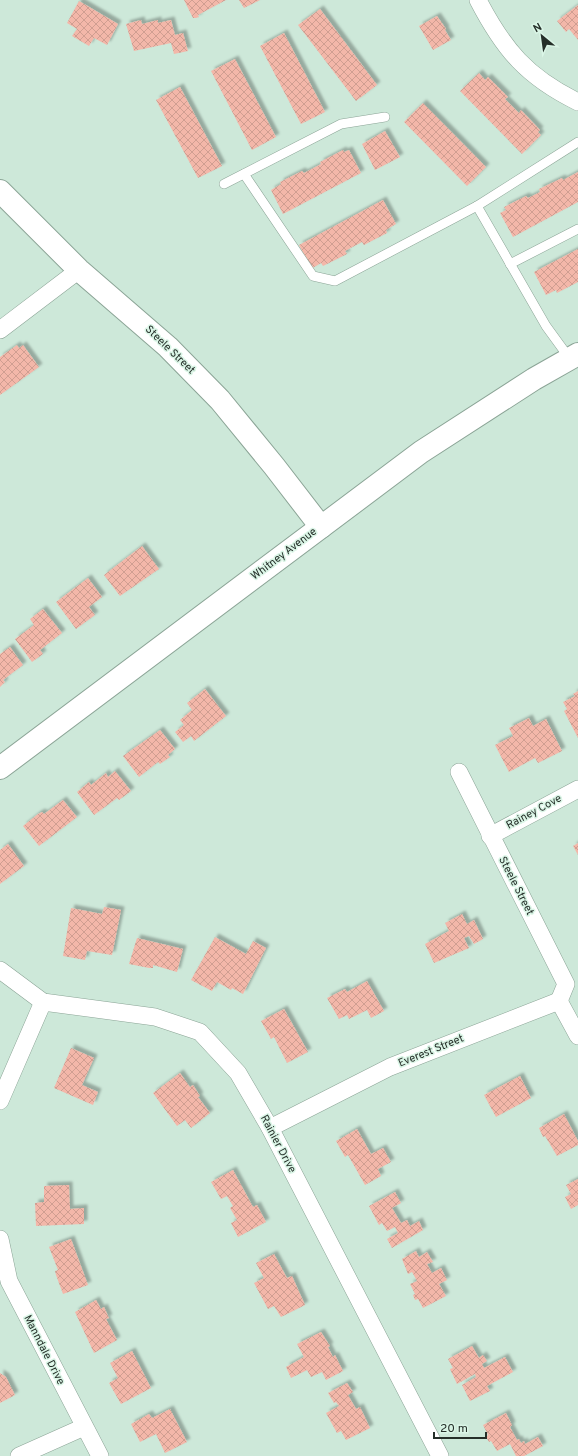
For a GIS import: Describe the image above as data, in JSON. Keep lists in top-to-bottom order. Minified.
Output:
{"streets":{"main road":["Steele Street","Whitney Avenue"],"street":["Rainey Cove","Everest Street","Rainier Drive","Manndale Drive"]},"crossings":[["Steele Street","Whitney Avenue"],["Steele Street","Rainey Cove"],["Steele Street","Everest Street"],["Everest Street","Rainier Drive"]],"scale_bar":"20 m","north":"top left"}
